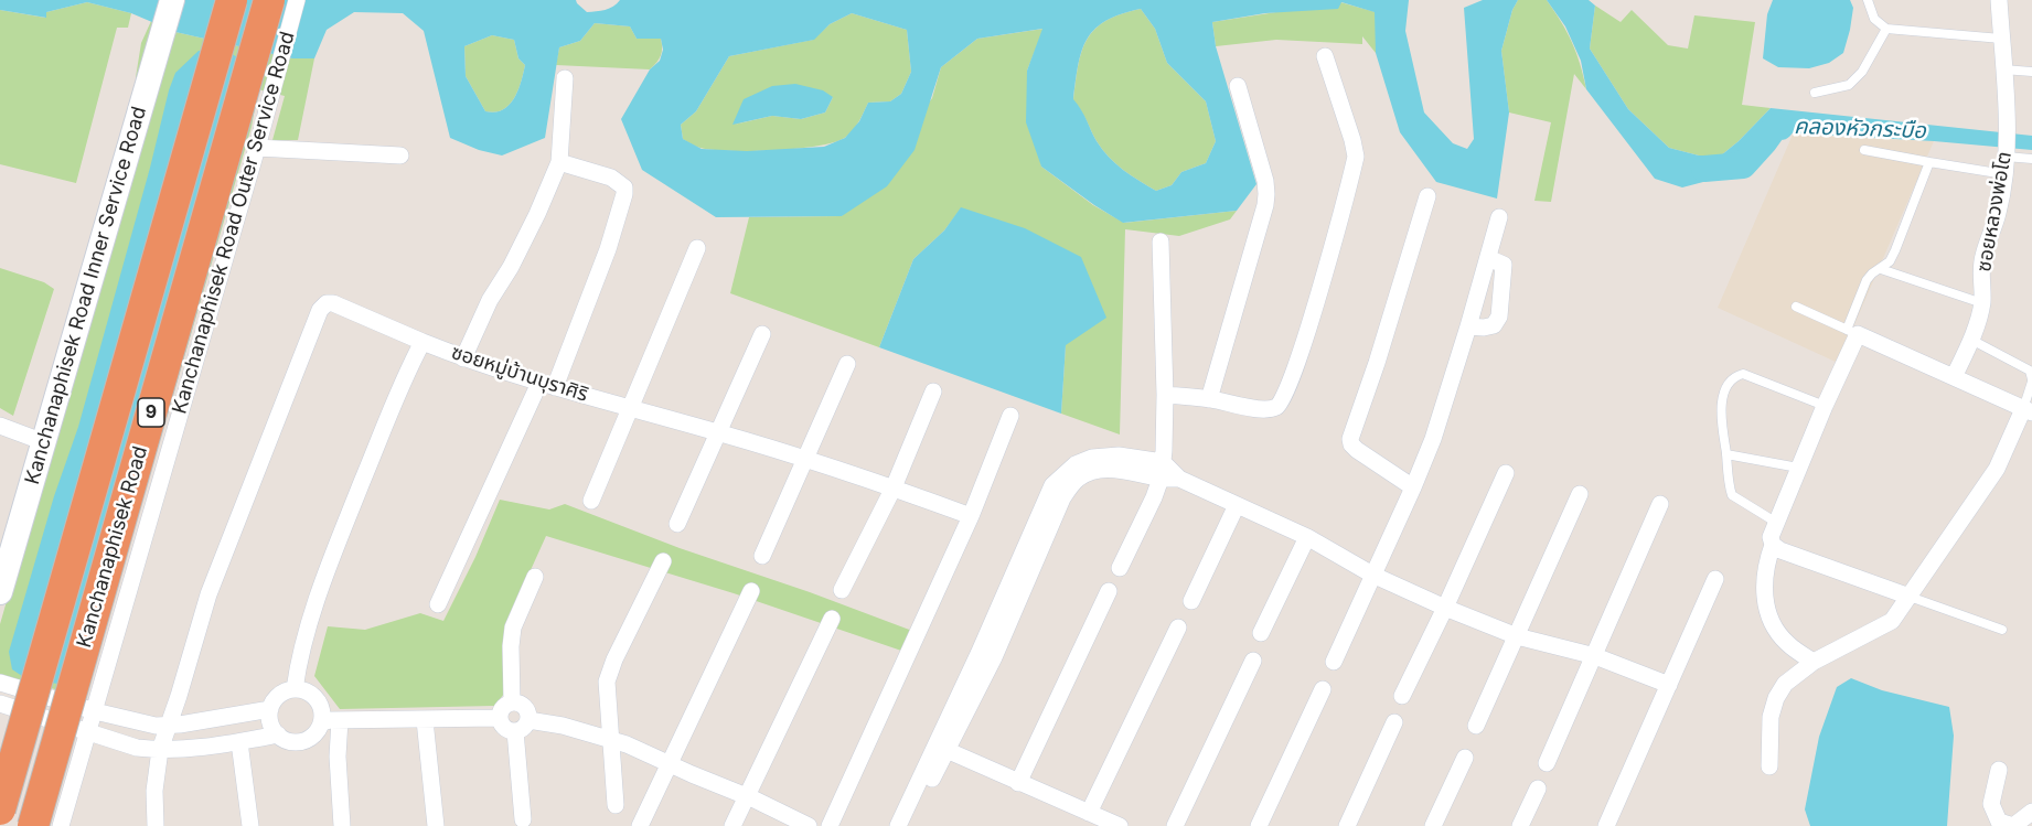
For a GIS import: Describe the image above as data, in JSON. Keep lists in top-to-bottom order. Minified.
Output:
{"streets":{"highway":["9","Kanchanaphisek Road"],"main road":["Kanchanaphisek Road Inner Service Road"],"street":["ซอยหลวงพ่อโต","Kanchanaphisek Road Outer Service Road","ซอยหมู่บ้านบุราศิริ"]},"water":["คลองหัวกระบือ"]}
